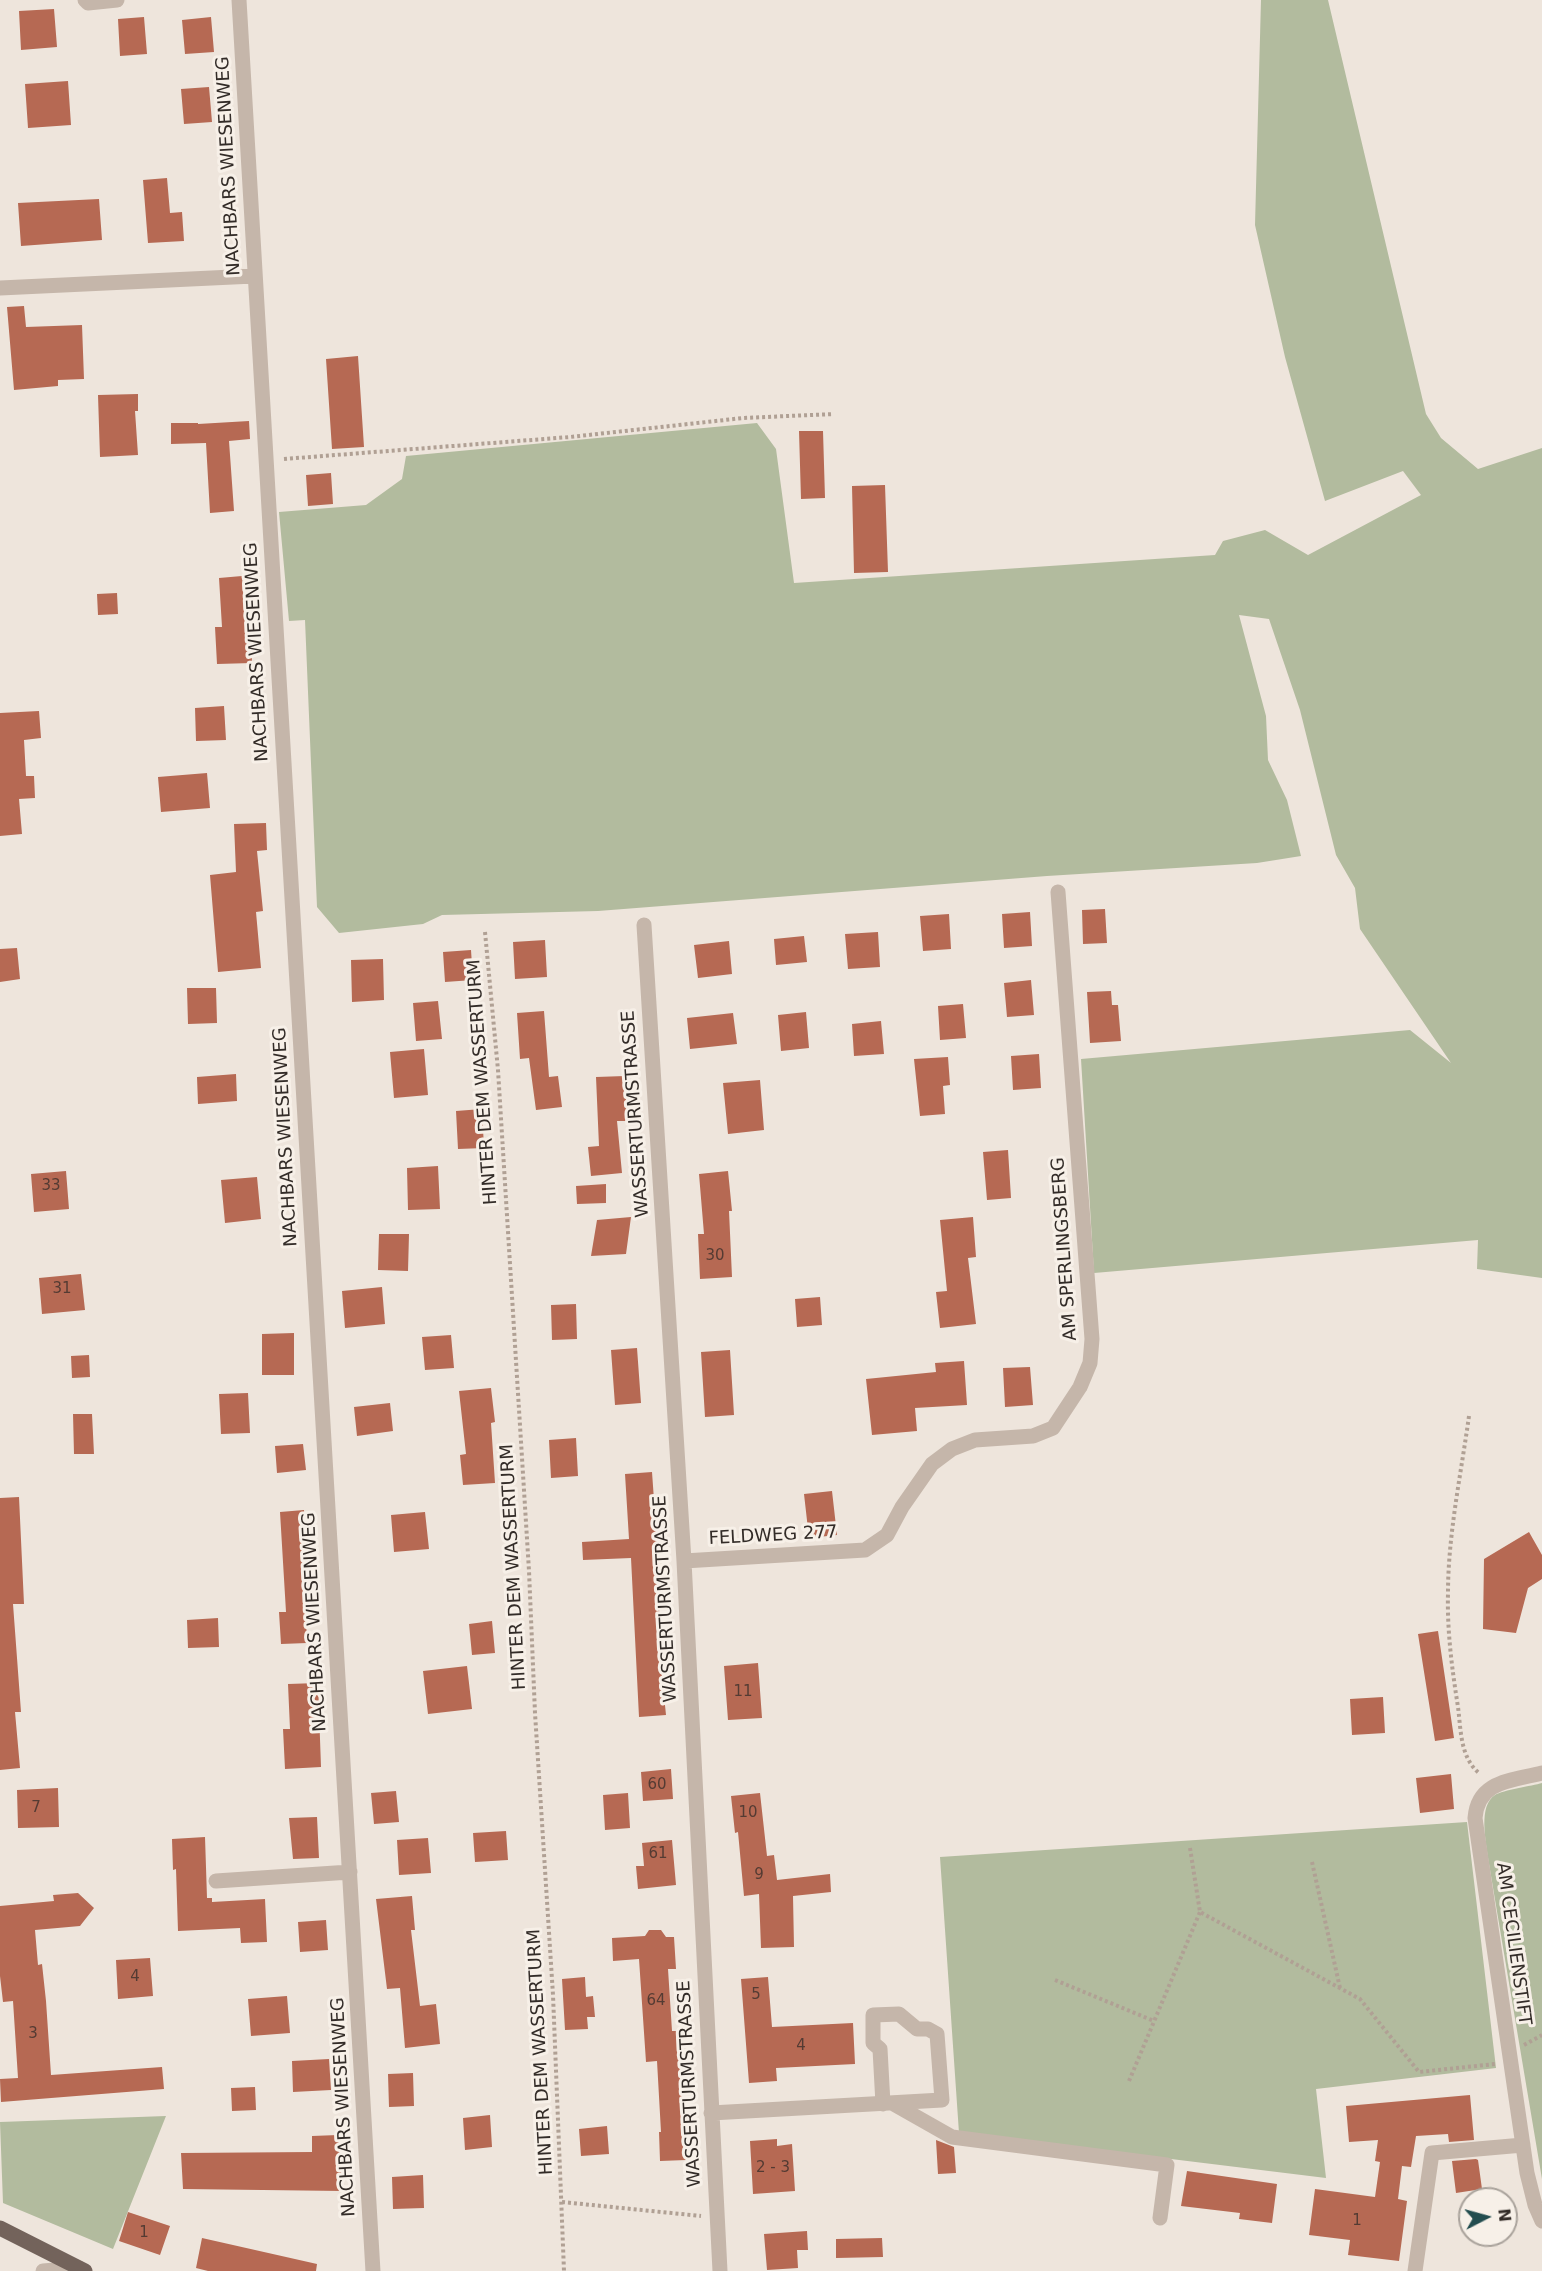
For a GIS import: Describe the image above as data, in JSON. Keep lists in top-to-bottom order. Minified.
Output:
{"streets":{"street":["NACHBARS WIESENWEG","WASSERTURMSTRASSE","AM SPERLINGSBERG","FELDWEG 277","AM CECILIENSTIFT"],"path":["HINTER DEM WASSERTURM"]},"crossings":[["WASSERTURMSTRASSE","FELDWEG 277"],["AM SPERLINGSBERG","FELDWEG 277"]],"house_numbers":["33","30","31","11","60","7","10","61","9","4","5","64","3","4","2 - 3","1","1"],"north":"right"}
